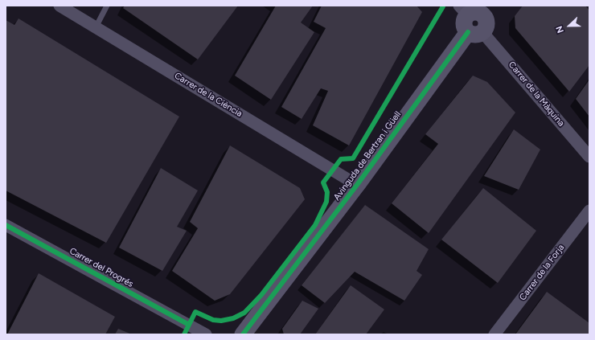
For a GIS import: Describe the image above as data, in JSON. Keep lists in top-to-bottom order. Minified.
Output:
{"streets":{"street":["Carrer de la Màquina","Carrer de la Ciència","Avinguda de Bertran i Güell","Carrer del Progrés","Carrer de la Forja"]},"crossings":[["Carrer de la Màquina","Avinguda de Bertran i Güell"],["Carrer de la Ciència","Avinguda de Bertran i Güell"]],"north":"left"}
